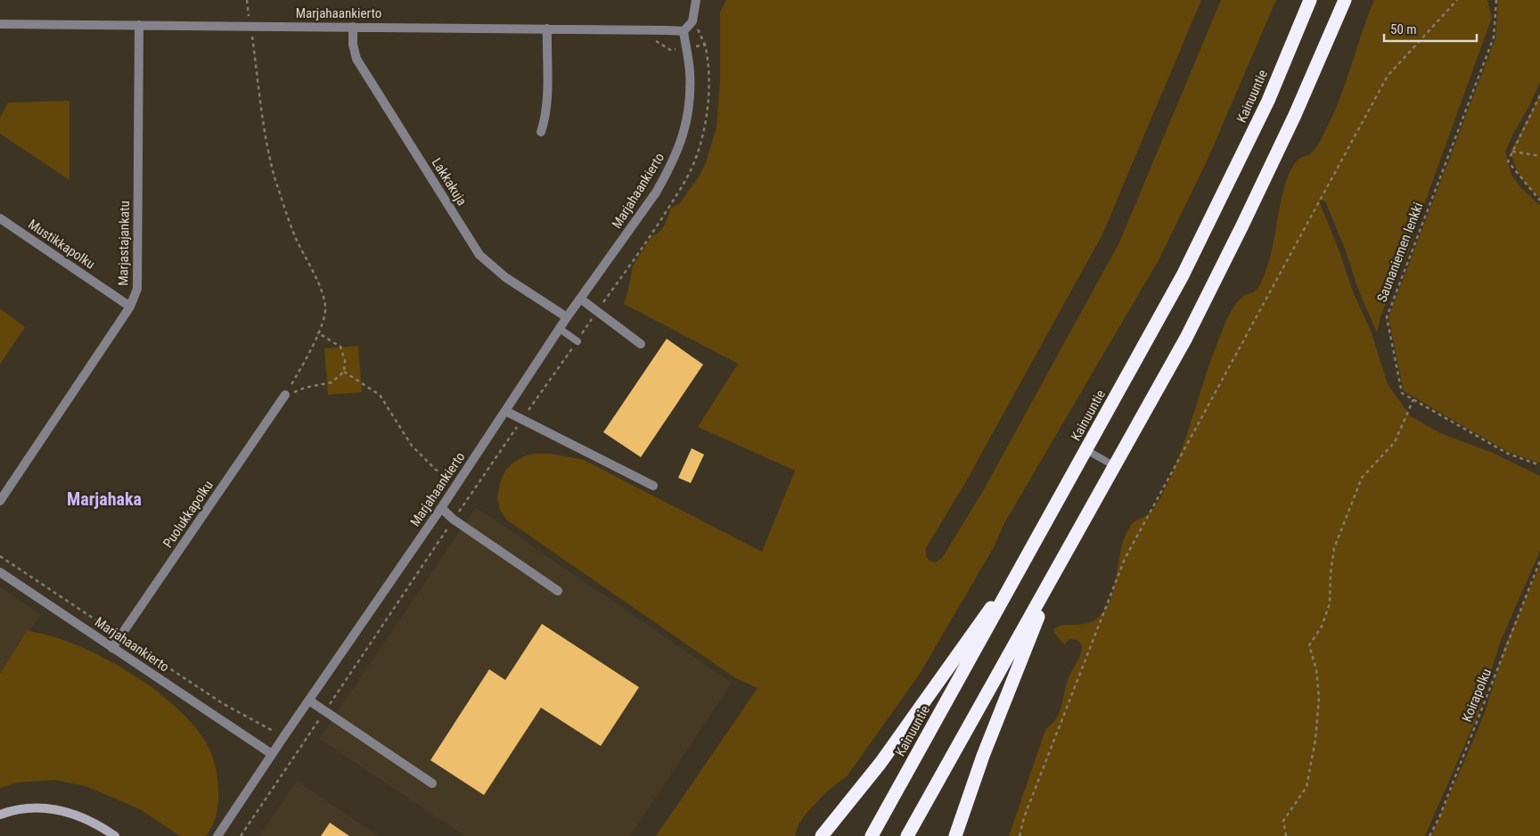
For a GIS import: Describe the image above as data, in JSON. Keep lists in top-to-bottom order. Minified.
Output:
{"streets":{"highway":["Kainuuntie"],"street":["Marjahaankierto","Lakkakuja","Marjastajankatu","Mustikkapolku","Puolukkapolku"],"path":["Saunaniemen lenkki","Koirapolku"]},"crossings":[["Marjahaankierto","Lakkakuja"],["Marjahaankierto","Marjastajankatu"],["Marjahaankierto","Puolukkapolku"],["Marjastajankatu","Mustikkapolku"]],"districts":["Marjahaka"],"scale_bar":"50 m"}
